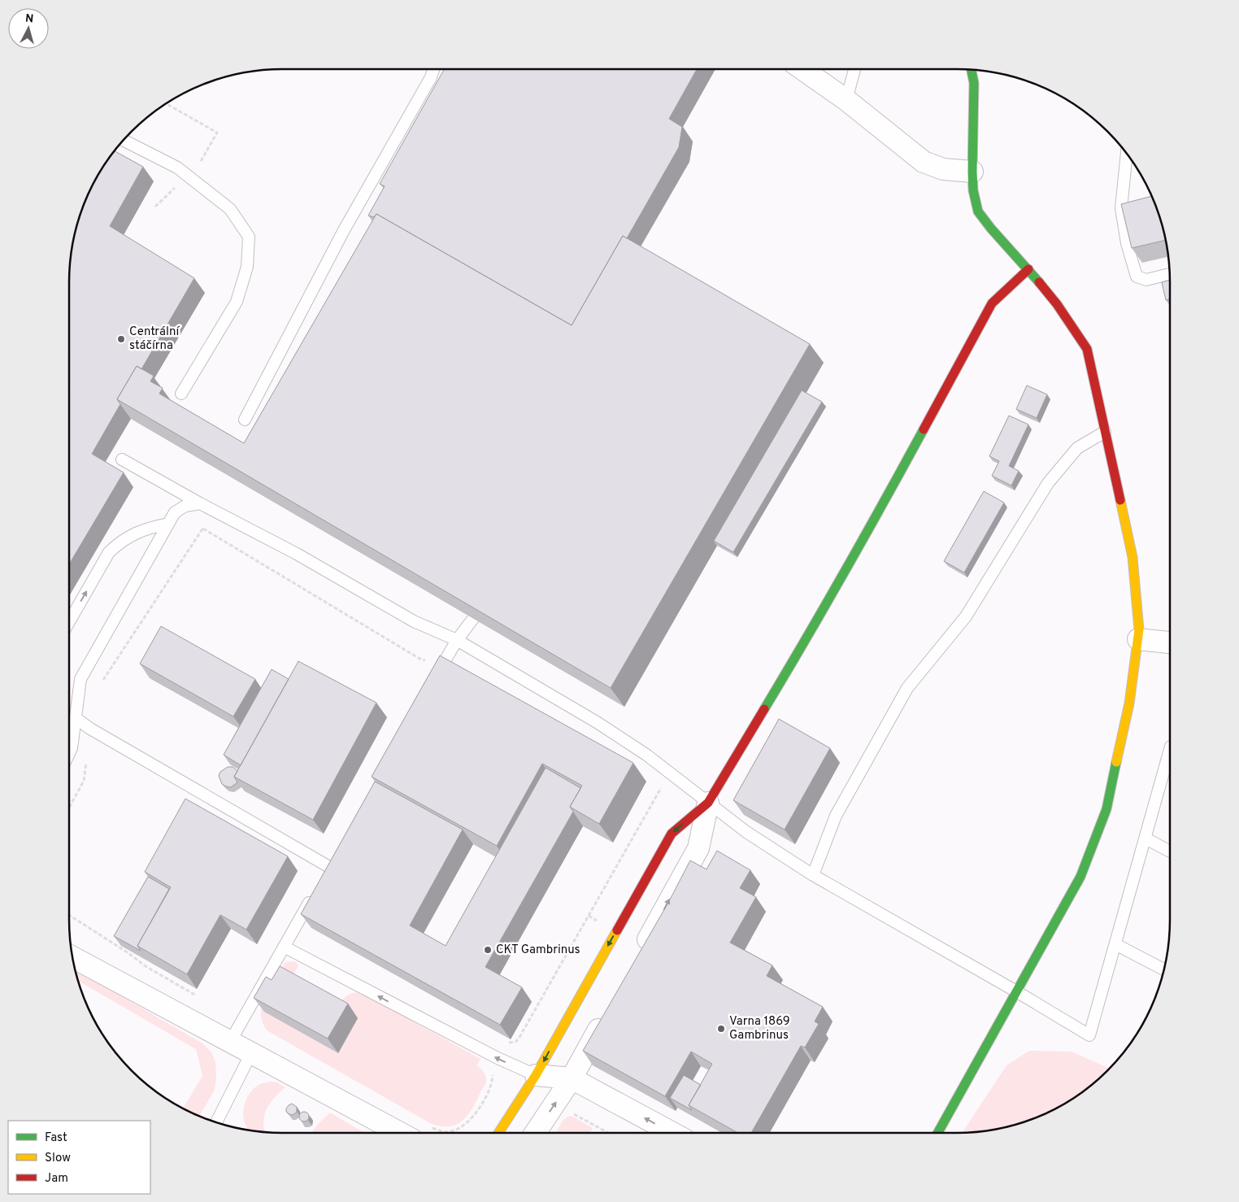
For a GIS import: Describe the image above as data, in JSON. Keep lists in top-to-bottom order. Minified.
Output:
{"places":["Centrální stáčírna","CKT Gambrinus","Varna 1869 Gambrinus"],"legend":["Fast","Slow","Jam"],"north":"top"}
